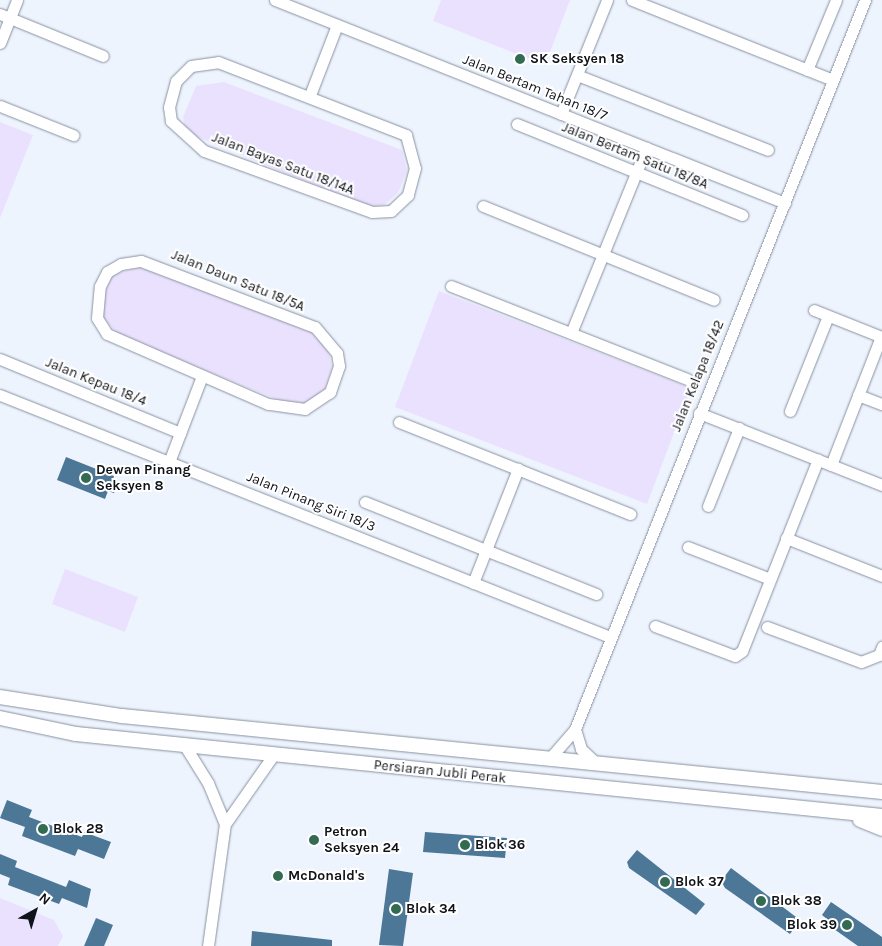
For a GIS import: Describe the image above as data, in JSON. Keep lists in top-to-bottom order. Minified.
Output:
{"streets":{"main road":["Persiaran Jubli Perak"],"street":["Jalan Bertam Tahan 18/7","Jalan Bertam Satu 18/8A","Jalan Bayas Satu 18/14A","Jalan Daun Satu 18/5A","Jalan Kelapa 18/42","Jalan Kepau 18/4","Jalan Pinang Siri 18/3"]},"crossings":[["Jalan Bertam Tahan 18/7","Jalan Kelapa 18/42"],["Jalan Kelapa 18/42","Jalan Pinang Siri 18/3"],["Jalan Kelapa 18/42","Persiaran Jubli Perak"]],"places":["SK Seksyen 18","Dewan Pinang Seksyen 8","Blok 28","Petron Seksyen 24","Blok 36","McDonald's","Blok 37","Blok 38","Blok 34","Blok 39"],"north":"top right"}
